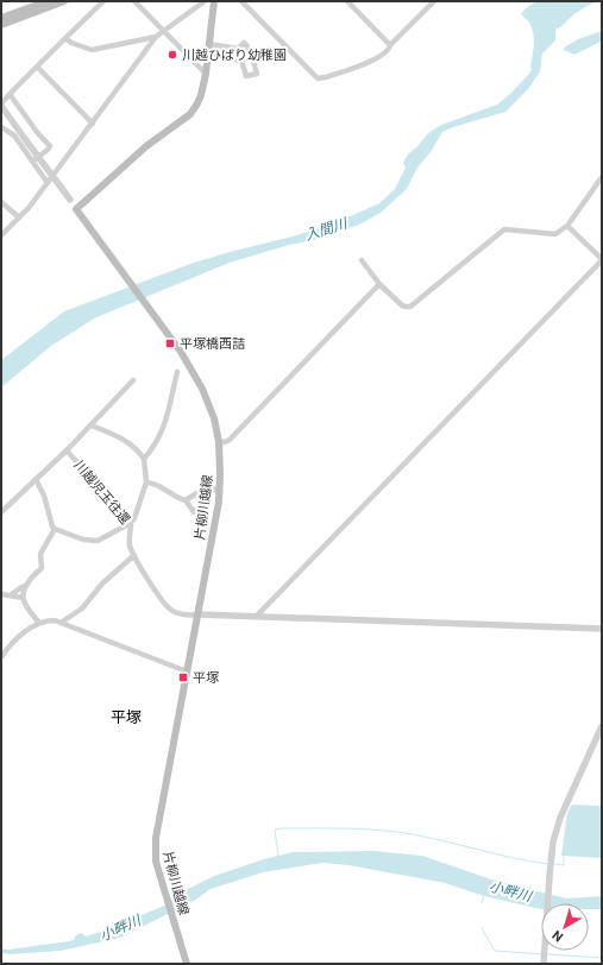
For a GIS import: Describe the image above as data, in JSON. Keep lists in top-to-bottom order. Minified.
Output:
{"streets":{"main road":["片柳川越線"],"street":["川越児玉往還"]},"crossings":[["川越児玉往還","片柳川越線"]],"districts":["平塚"],"water":["入間川","小畔川"],"places":{"other":["川越ひばり幼稚園"],"transit":["平塚橋西詰","平塚"]},"north":"bottom left"}
